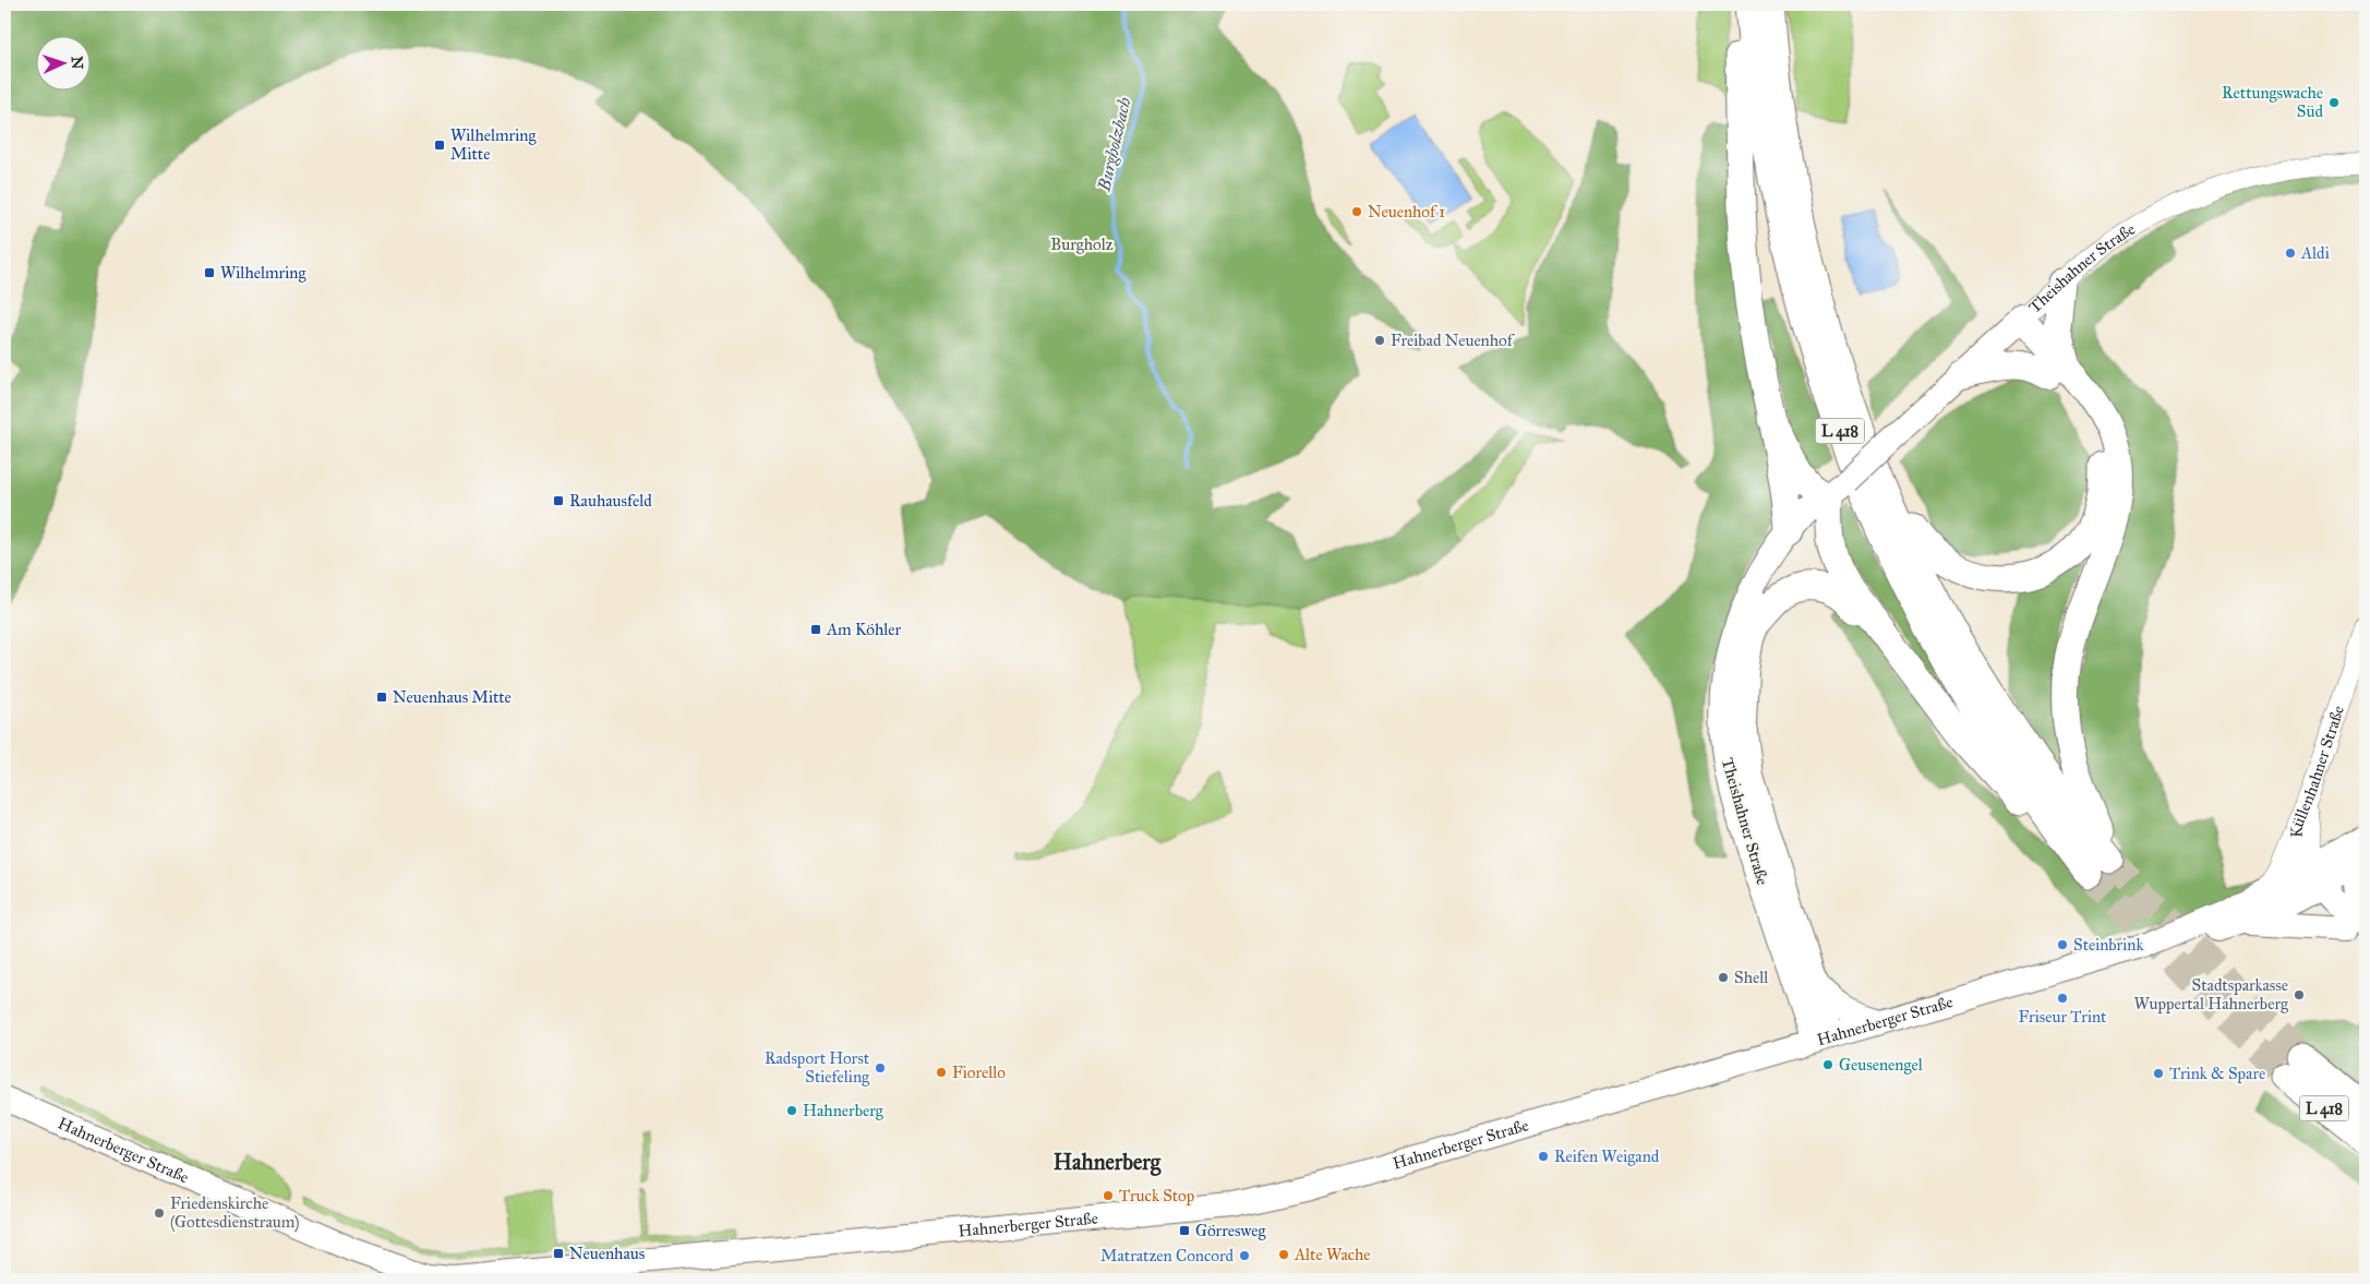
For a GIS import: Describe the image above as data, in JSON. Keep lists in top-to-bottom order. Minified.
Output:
{"streets":{"highway":["L 418"],"main road":["Theishahner Straße","Hahnerberger Straße"],"street":["Küllenhahner Straße"]},"crossings":[["Theishahner Straße","L 418"],["Theishahner Straße","Hahnerberger Straße"]],"districts":["Hahnerberg"],"water":["Burgholzbach"],"parks":["Burgholz"],"places":{"other":["Rettungswache Süd","Neuenhof 1","Aldi","Freibad Neuenhof","Steinbrink","Shell","Stadtsparkasse Wuppertal Hahnerberg","Friseur Trint","Geusenengel","Radsport Horst Stiefeling","Fiorello","Trink & Spare","Hahnerberg","Reifen Weigand","Truck Stop","Friedenskirche (Gottesdienstraum)","Alte Wache","Matratzen Concord"],"transit":["Wilhelmring Mitte","Wilhelmring","Rauhausfeld","Am Köhler","Neuenhaus Mitte","Görresweg","Neuenhaus"]},"north":"right"}
